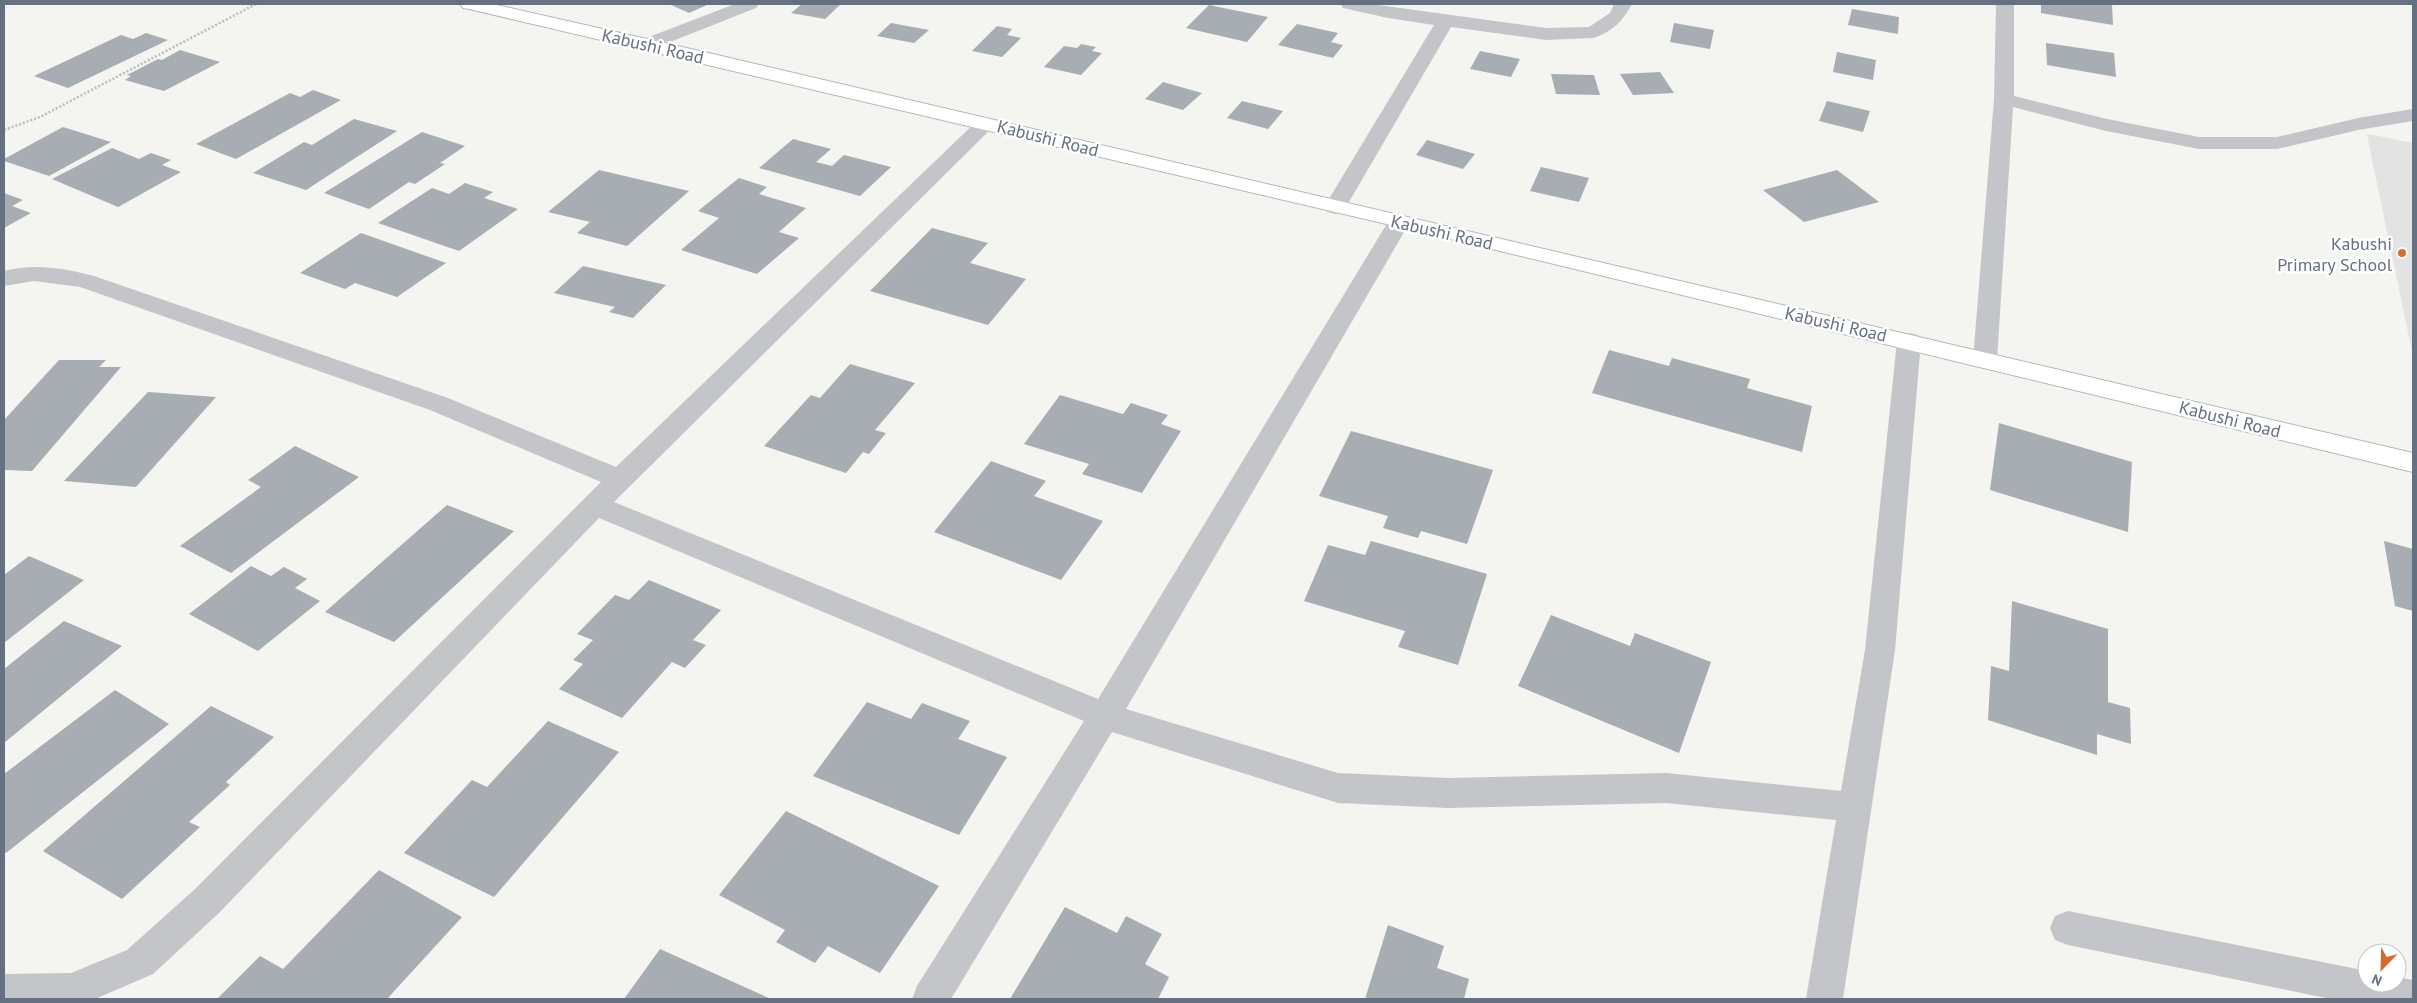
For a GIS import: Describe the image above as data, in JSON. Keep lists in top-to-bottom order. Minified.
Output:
{"streets":{"main road":["Kabushi Road"]},"places":["Kabushi Primary School"],"north":"bottom left"}
